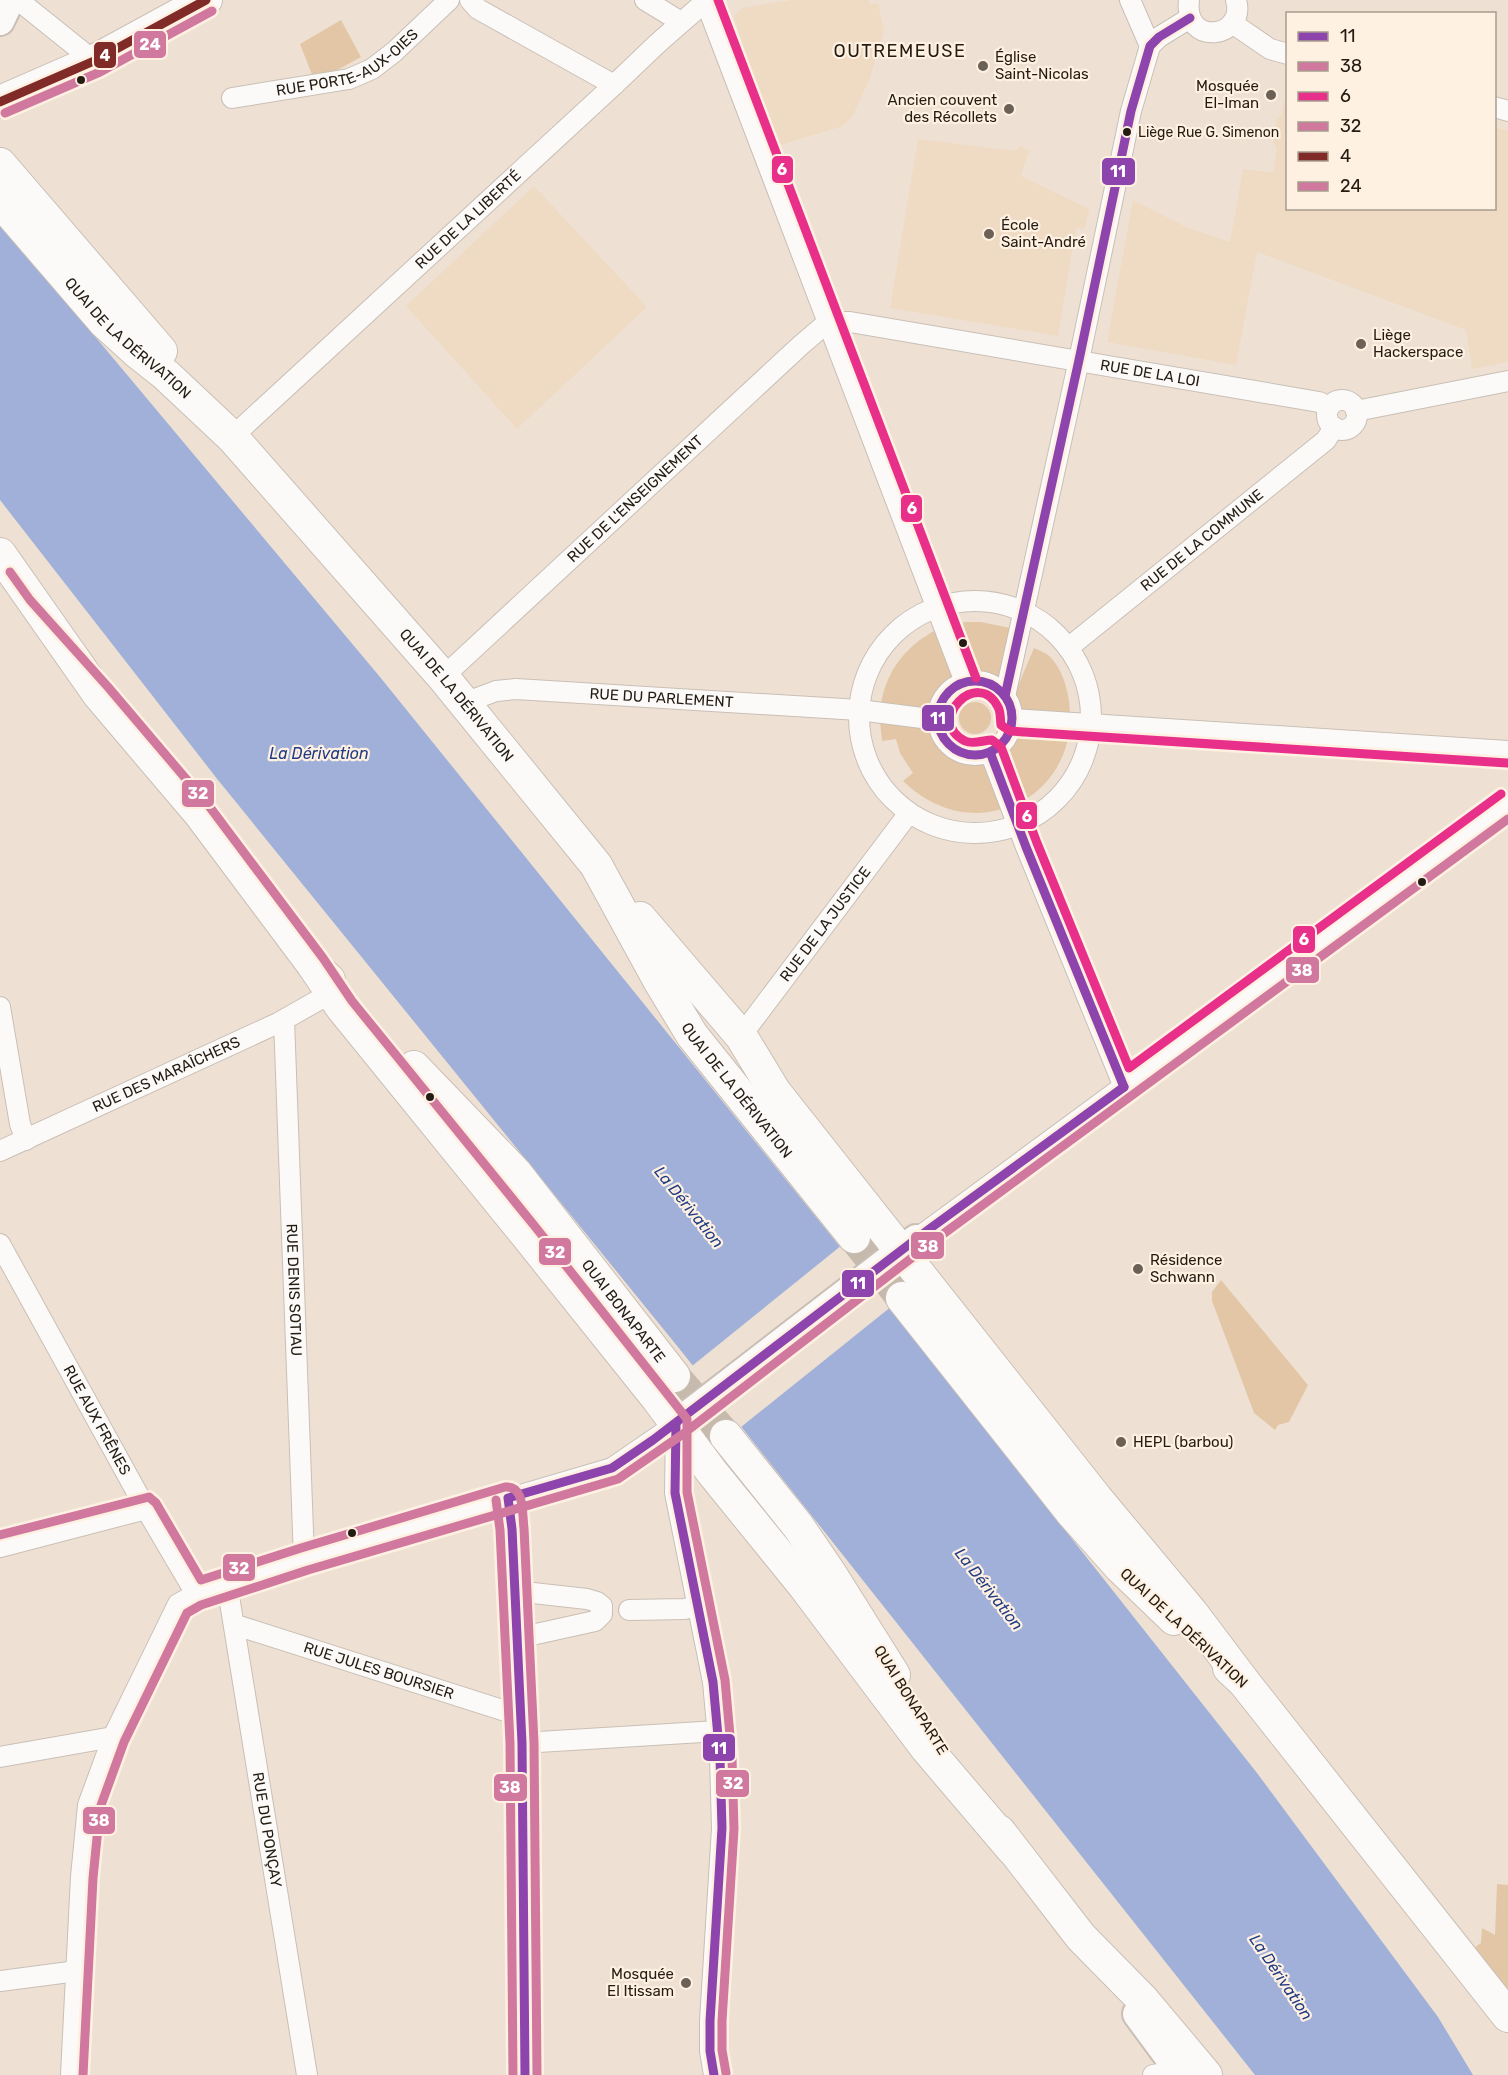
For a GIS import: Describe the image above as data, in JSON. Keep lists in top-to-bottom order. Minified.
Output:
{"streets":{"main road":["QUAI DE LA DÉRIVATION","QUAI BONAPARTE"],"street":["RUE PORTE-AUX-OIES","RUE DE LA LIBERTÉ","RUE DE LA LOI","RUE DE L'ENSEIGNEMENT","RUE DE LA COMMUNE","RUE DU PARLEMENT","RUE DE LA JUSTICE","RUE DES MARAÎCHERS","RUE DENIS SOTIAU","RUE AUX FRÊNES","RUE JULES BOURSIER","RUE DU PONÇAY"]},"crossings":[["RUE DE LA LIBERTÉ","QUAI DE LA DÉRIVATION"],["QUAI DE LA DÉRIVATION","RUE DE L'ENSEIGNEMENT"],["QUAI DE LA DÉRIVATION","RUE DU PARLEMENT"],["RUE DE LA LOI","RUE DE L'ENSEIGNEMENT"],["RUE DE LA LOI","RUE DE LA COMMUNE"],["RUE DES MARAÎCHERS","RUE DENIS SOTIAU"],["RUE JULES BOURSIER","RUE DU PONÇAY"]],"districts":["OUTREMEUSE"],"water":["La Dérivation"],"places":["Église Saint-Nicolas","Mosquée El-Iman","Ancien couvent des Récollets","Liège Rue G. Simenon","École Saint-André","Liège Hackerspace","Résidence Schwann","HEPL (barbou)","Mosquée El Itissam"],"lines":["transit line 6","transit line 4","transit line 24","transit line 11","transit line 32","transit line 38"],"legend":["11","38","6","32","4","24"]}
